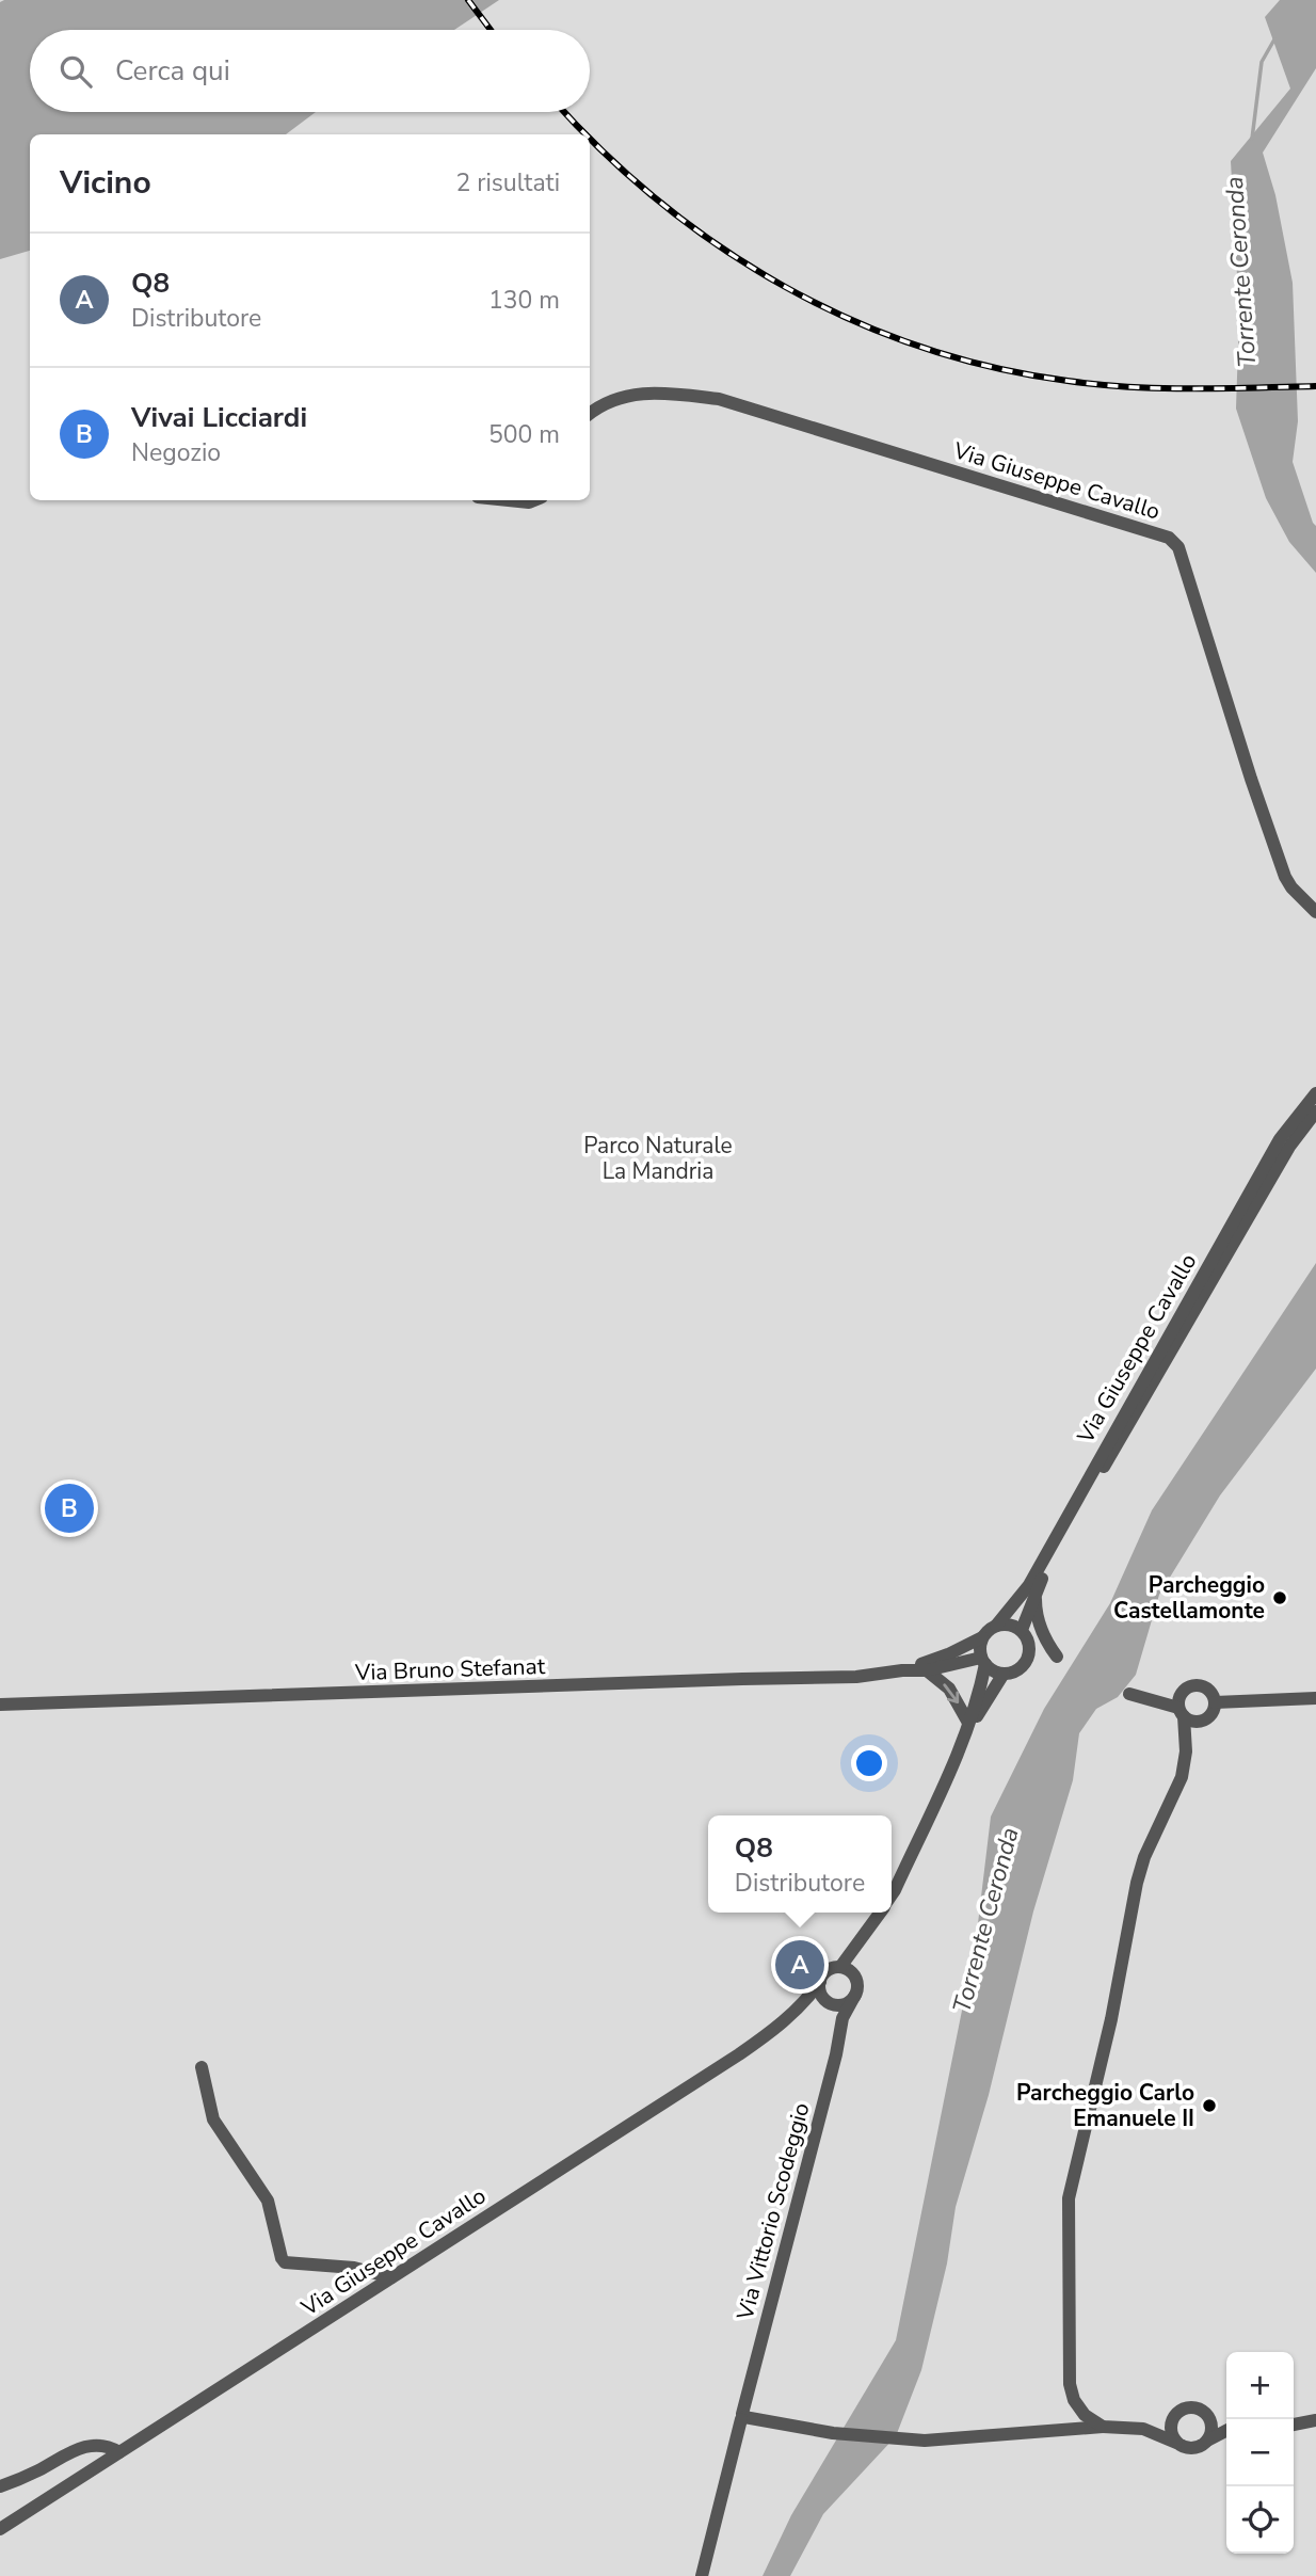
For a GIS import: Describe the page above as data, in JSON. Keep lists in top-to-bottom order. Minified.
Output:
{"streets":{"street":["Via Giuseppe Cavallo","Via Bruno Stefanat","Via Vittorio Scodeggio"]},"crossings":[["Via Giuseppe Cavallo","Via Bruno Stefanat"],["Via Giuseppe Cavallo","Via Vittorio Scodeggio"]],"water":["Torrente Ceronda"],"parks":["Parco Naturale La Mandria"],"places":["Parcheggio Castellamonte","Parcheggio Carlo Emanuele II"],"page":{"search":"Cerca qui","heading":["Vicino","2 risultati"],"list":[{"mark":"A","name":"Q8","note":"Distributore","value":"130 m"},{"mark":"B","name":"Vivai Licciardi","note":"Negozio","value":"500 m"}],"pins":["B","A"],"popup":["Q8","Distributore"],"map_buttons":["+","−"]}}
